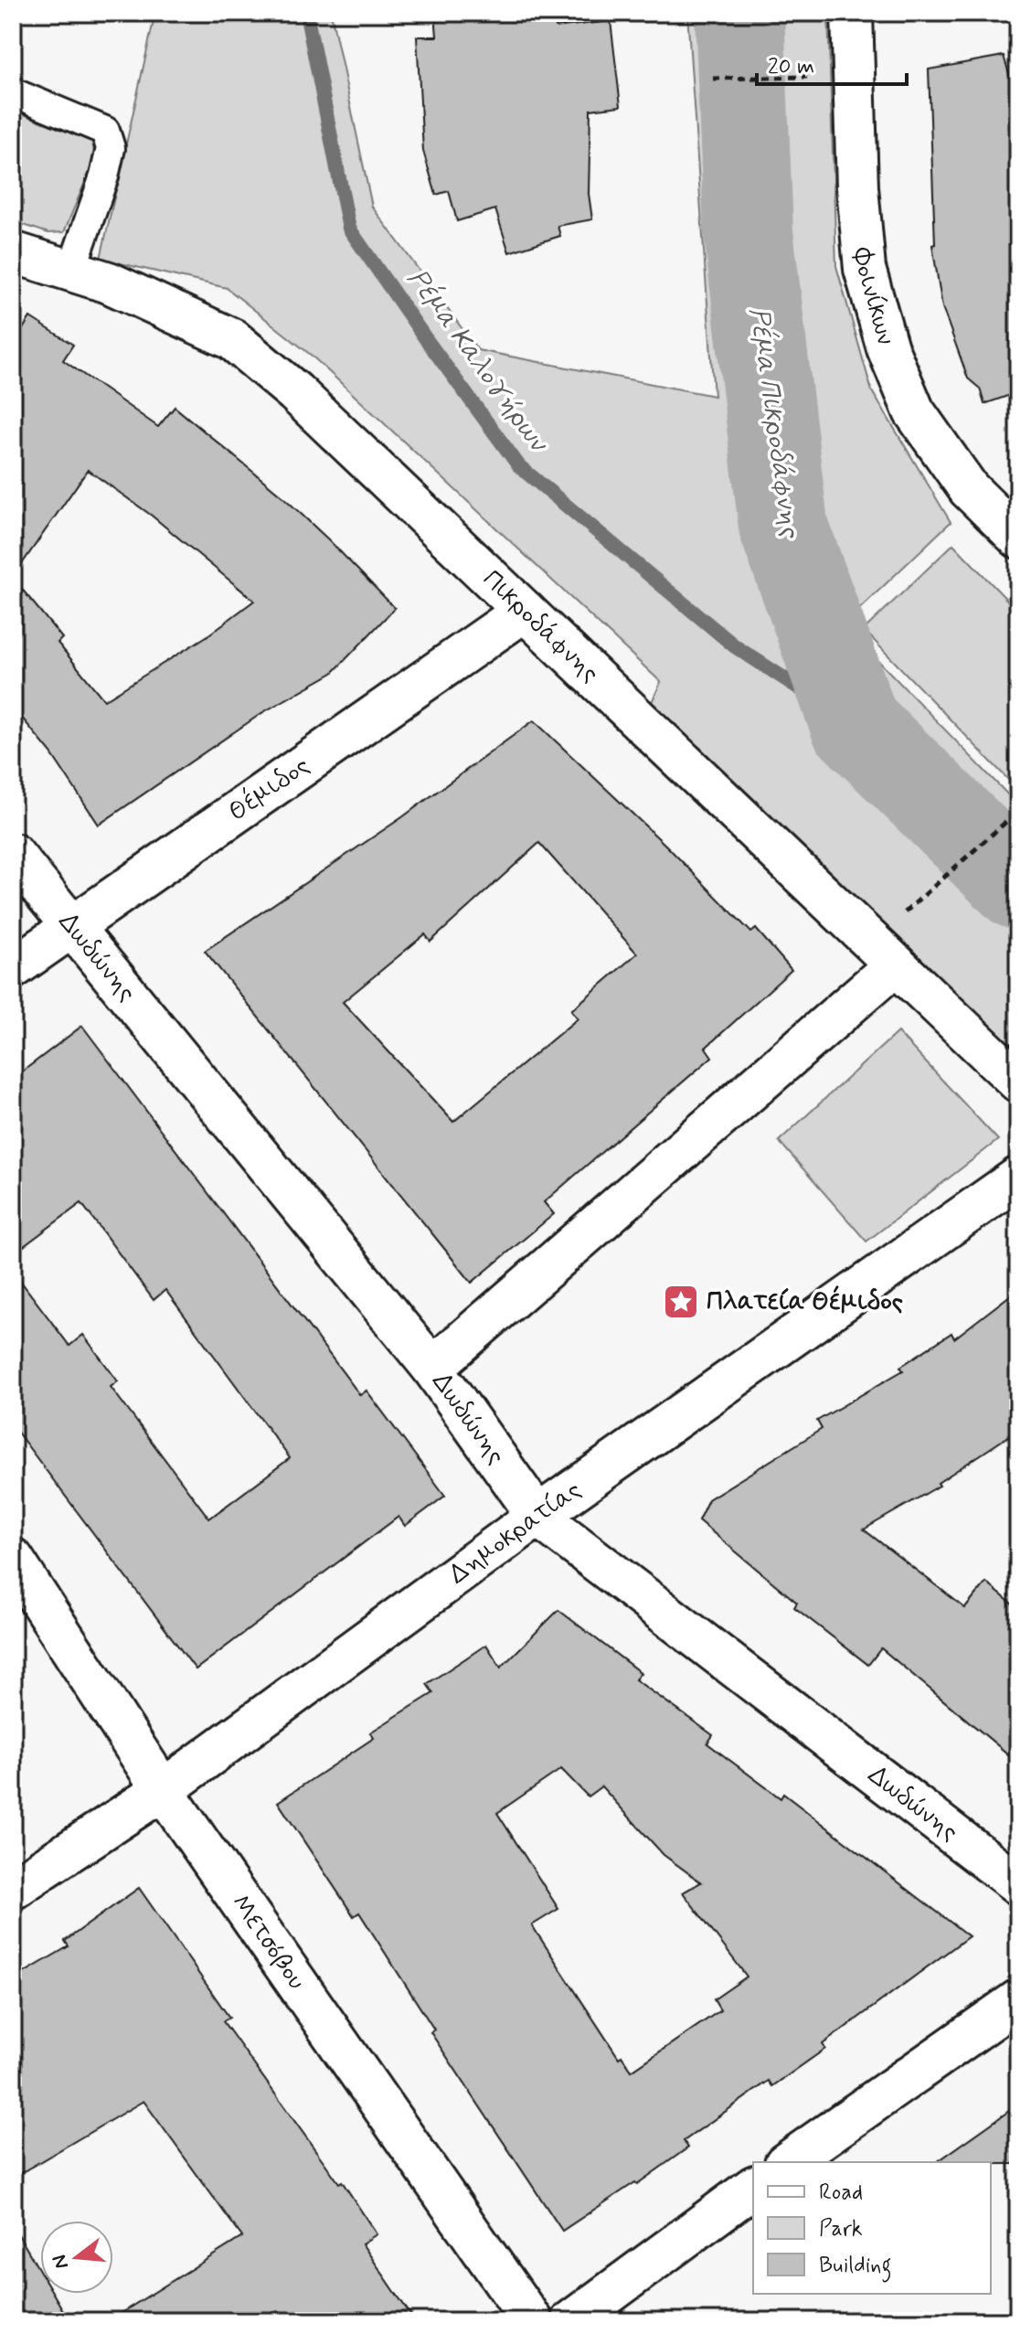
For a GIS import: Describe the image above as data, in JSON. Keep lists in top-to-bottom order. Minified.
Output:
{"streets":{"street":["Φοινίκων","Πικροδάφνης","Θέμιδος","Δωδώνης","Δημοκρατίας","Μετσόβου"]},"crossings":[["Πικροδάφνης","Θέμιδος"],["Θέμιδος","Δωδώνης"],["Δωδώνης","Δημοκρατίας"],["Δημοκρατίας","Μετσόβου"]],"water":["Ρέμα Καλογήρων","Ρέμα Πικροδάφνης"],"places":{"place":["Πλατεία Θέμιδος"]},"legend":["Road","Park","Building"],"scale_bar":"20 m","north":"left"}
